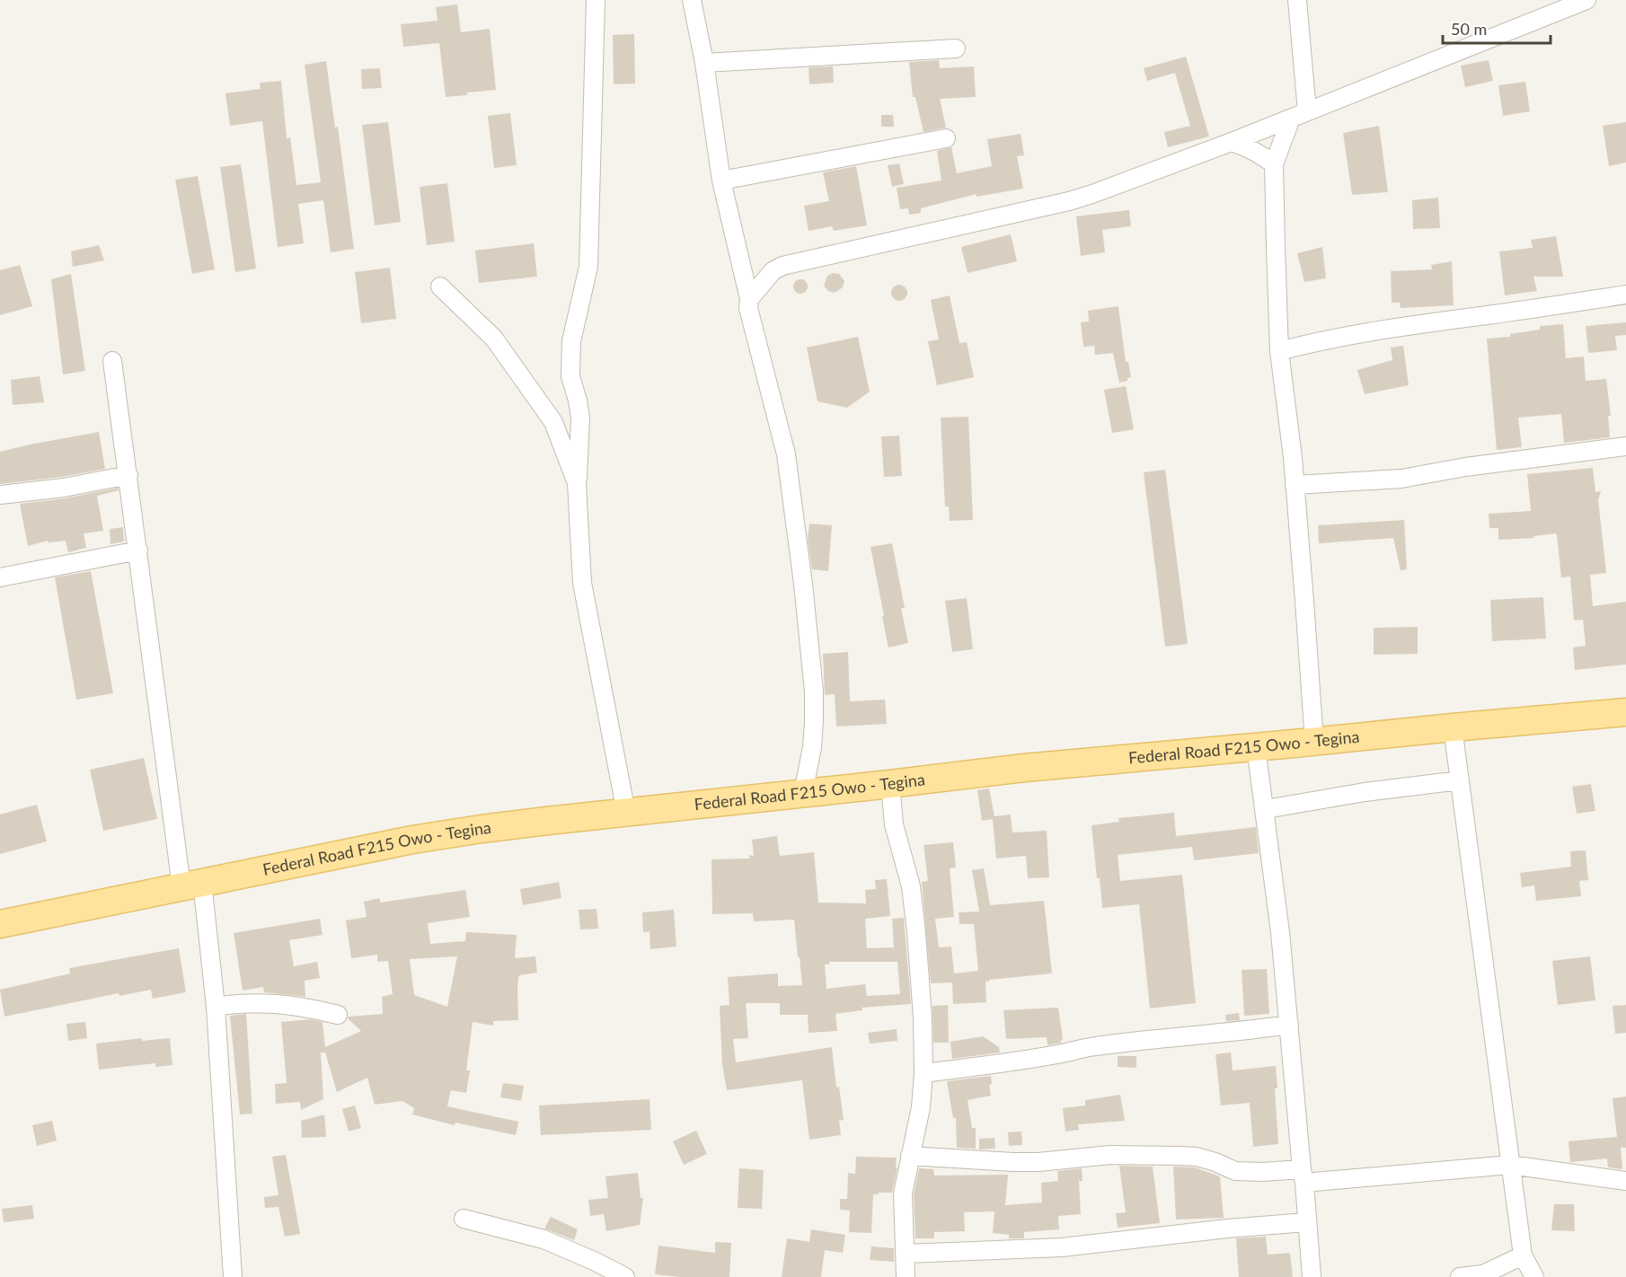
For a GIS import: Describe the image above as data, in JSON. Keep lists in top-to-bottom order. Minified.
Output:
{"streets":{"main road":["Federal Road F215 Owo - Tegina"]},"scale_bar":"50 m"}
